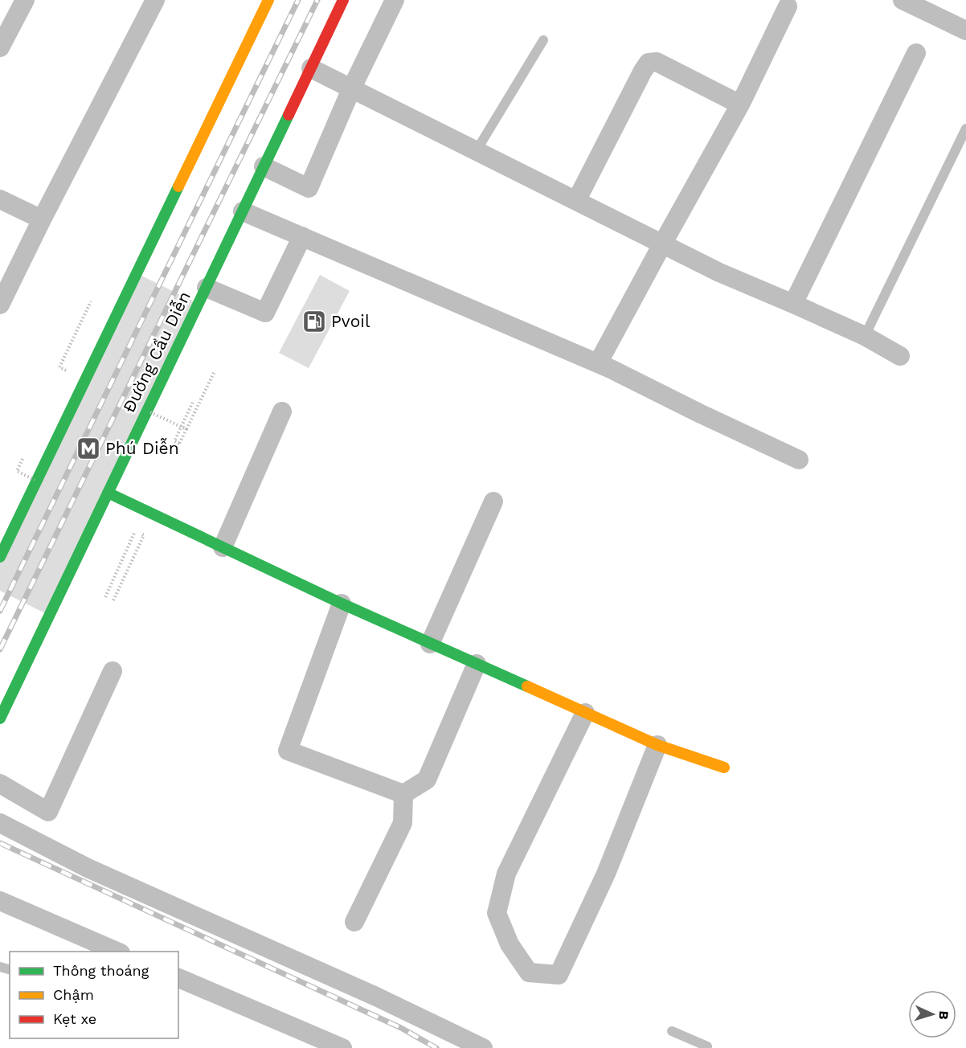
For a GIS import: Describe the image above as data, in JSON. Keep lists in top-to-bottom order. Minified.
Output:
{"streets":{"main road":["Đường Cầu Diễn"]},"places":{"fuel station":["Pvoil"],"metro station":["Phú Diễn"]},"legend":["Thông thoáng","Chậm","Kẹt xe"],"north":"right"}
